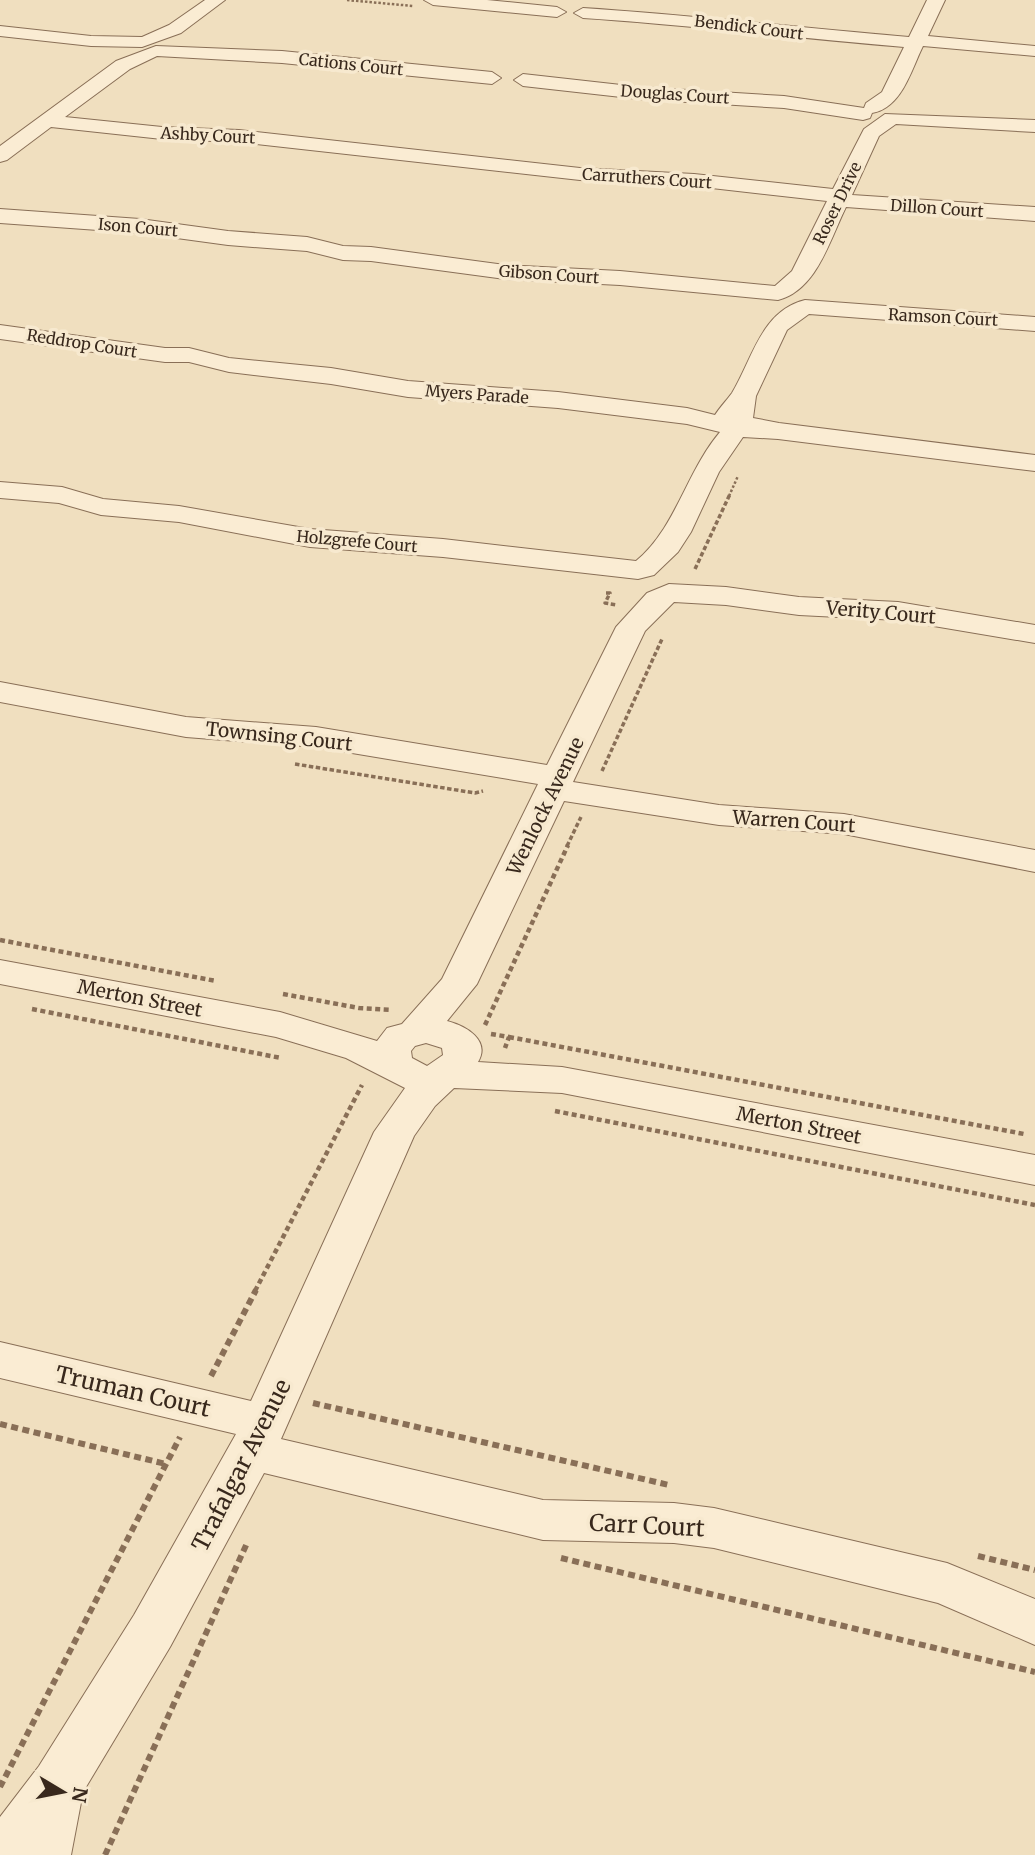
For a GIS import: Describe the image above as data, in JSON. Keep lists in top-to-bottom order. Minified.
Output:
{"streets":{"street":["Bendick Court","Cations Court","Douglas Court","Ashby Court","Carruthers Court","Roser Drive","Dillon Court","Ison Court","Gibson Court","Ramson Court","Reddrop Court","Myers Parade","Holzgrefe Court","Verity Court","Townsing Court","Wenlock Avenue","Warren Court","Merton Street","Truman Court","Trafalgar Avenue","Carr Court"]},"crossings":[["Douglas Court","Roser Drive"],["Ashby Court","Carruthers Court"],["Carruthers Court","Roser Drive"],["Carruthers Court","Dillon Court"],["Roser Drive","Dillon Court"],["Roser Drive","Gibson Court"],["Roser Drive","Ramson Court"],["Roser Drive","Myers Parade"],["Ison Court","Gibson Court"],["Gibson Court","Ramson Court"],["Reddrop Court","Myers Parade"],["Holzgrefe Court","Verity Court"],["Holzgrefe Court","Wenlock Avenue"],["Verity Court","Wenlock Avenue"],["Townsing Court","Wenlock Avenue"],["Townsing Court","Warren Court"],["Wenlock Avenue","Warren Court"],["Wenlock Avenue","Merton Street"],["Wenlock Avenue","Trafalgar Avenue"],["Merton Street","Trafalgar Avenue"],["Truman Court","Trafalgar Avenue"],["Truman Court","Carr Court"],["Trafalgar Avenue","Carr Court"]],"north":"right"}
